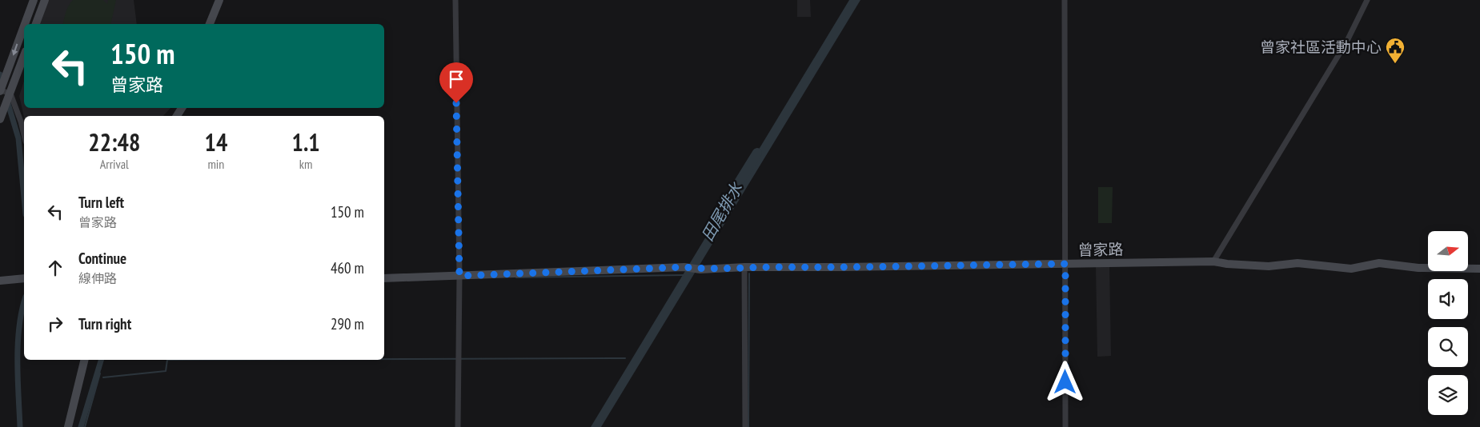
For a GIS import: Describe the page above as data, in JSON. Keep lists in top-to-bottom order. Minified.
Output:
{"streets":{"street":["曾家路"]},"water":["田尾排水"],"places":{"public building":["曾家社區活動中心"]},"north":"right","page":{"turn":["150 m","曾家路"],"eta":["22:48","Arrival","14","min","1.1","km"],"list":[{"name":"Turn left","note":"曾家路","value":"150 m"},{"name":"Continue","note":"線伸路","value":"460 m"},{"name":"Turn right","value":"290 m"}]}}
